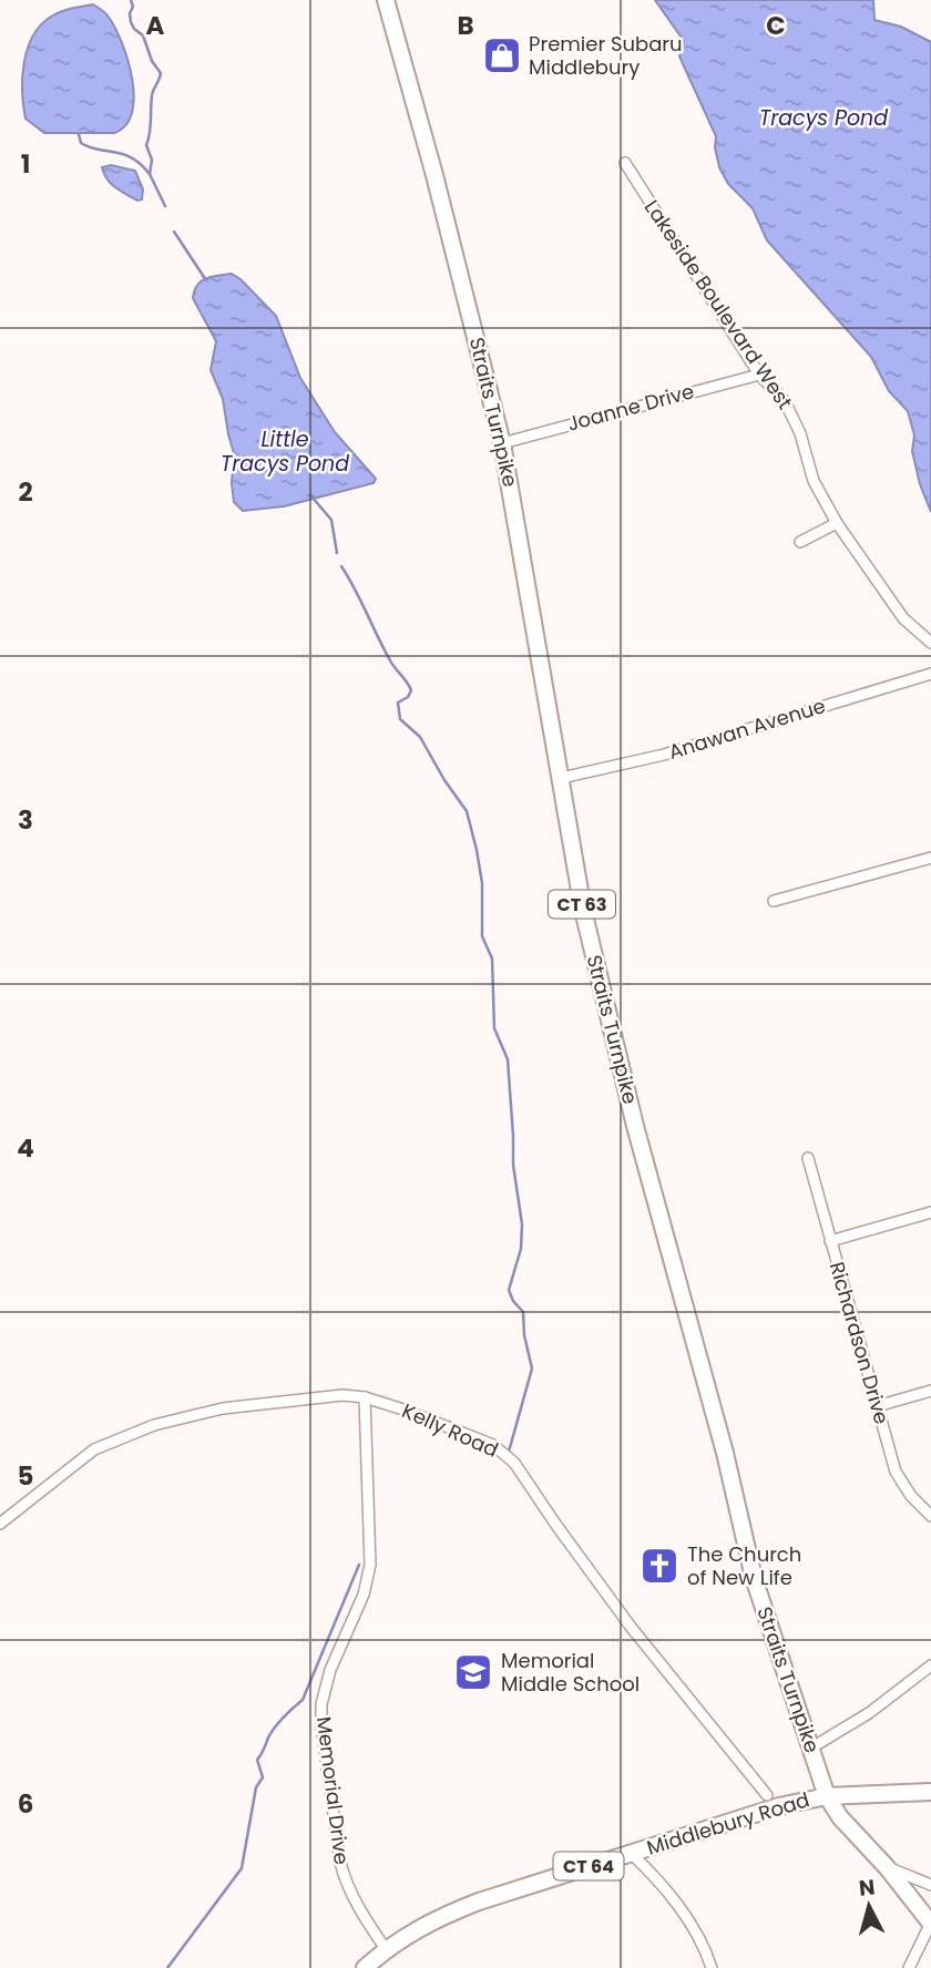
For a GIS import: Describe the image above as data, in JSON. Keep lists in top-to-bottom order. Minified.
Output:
{"streets":{"main road":["Straits Turnpike","CT 63","Middlebury Road","CT 64"],"street":["Lakeside Boulevard West","Joanne Drive","Anawan Avenue","Richardson Drive","Kelly Road","Memorial Drive"]},"crossings":[["Lakeside Boulevard West","Joanne Drive"],["Joanne Drive","Straits Turnpike"],["Straits Turnpike","Anawan Avenue"],["Straits Turnpike","Middlebury Road"],["Kelly Road","Memorial Drive"],["Memorial Drive","Middlebury Road"]],"water":["Tracys Pond","Little Tracys Pond"],"places":{"shop":["Premier Subaru Middlebury"],"church":["The Church of New Life"],"school or university":["Memorial Middle School"]},"north":"top","grid":{"columns":["A","B","C"],"rows":["1","2","3","4","5","6"]}}
